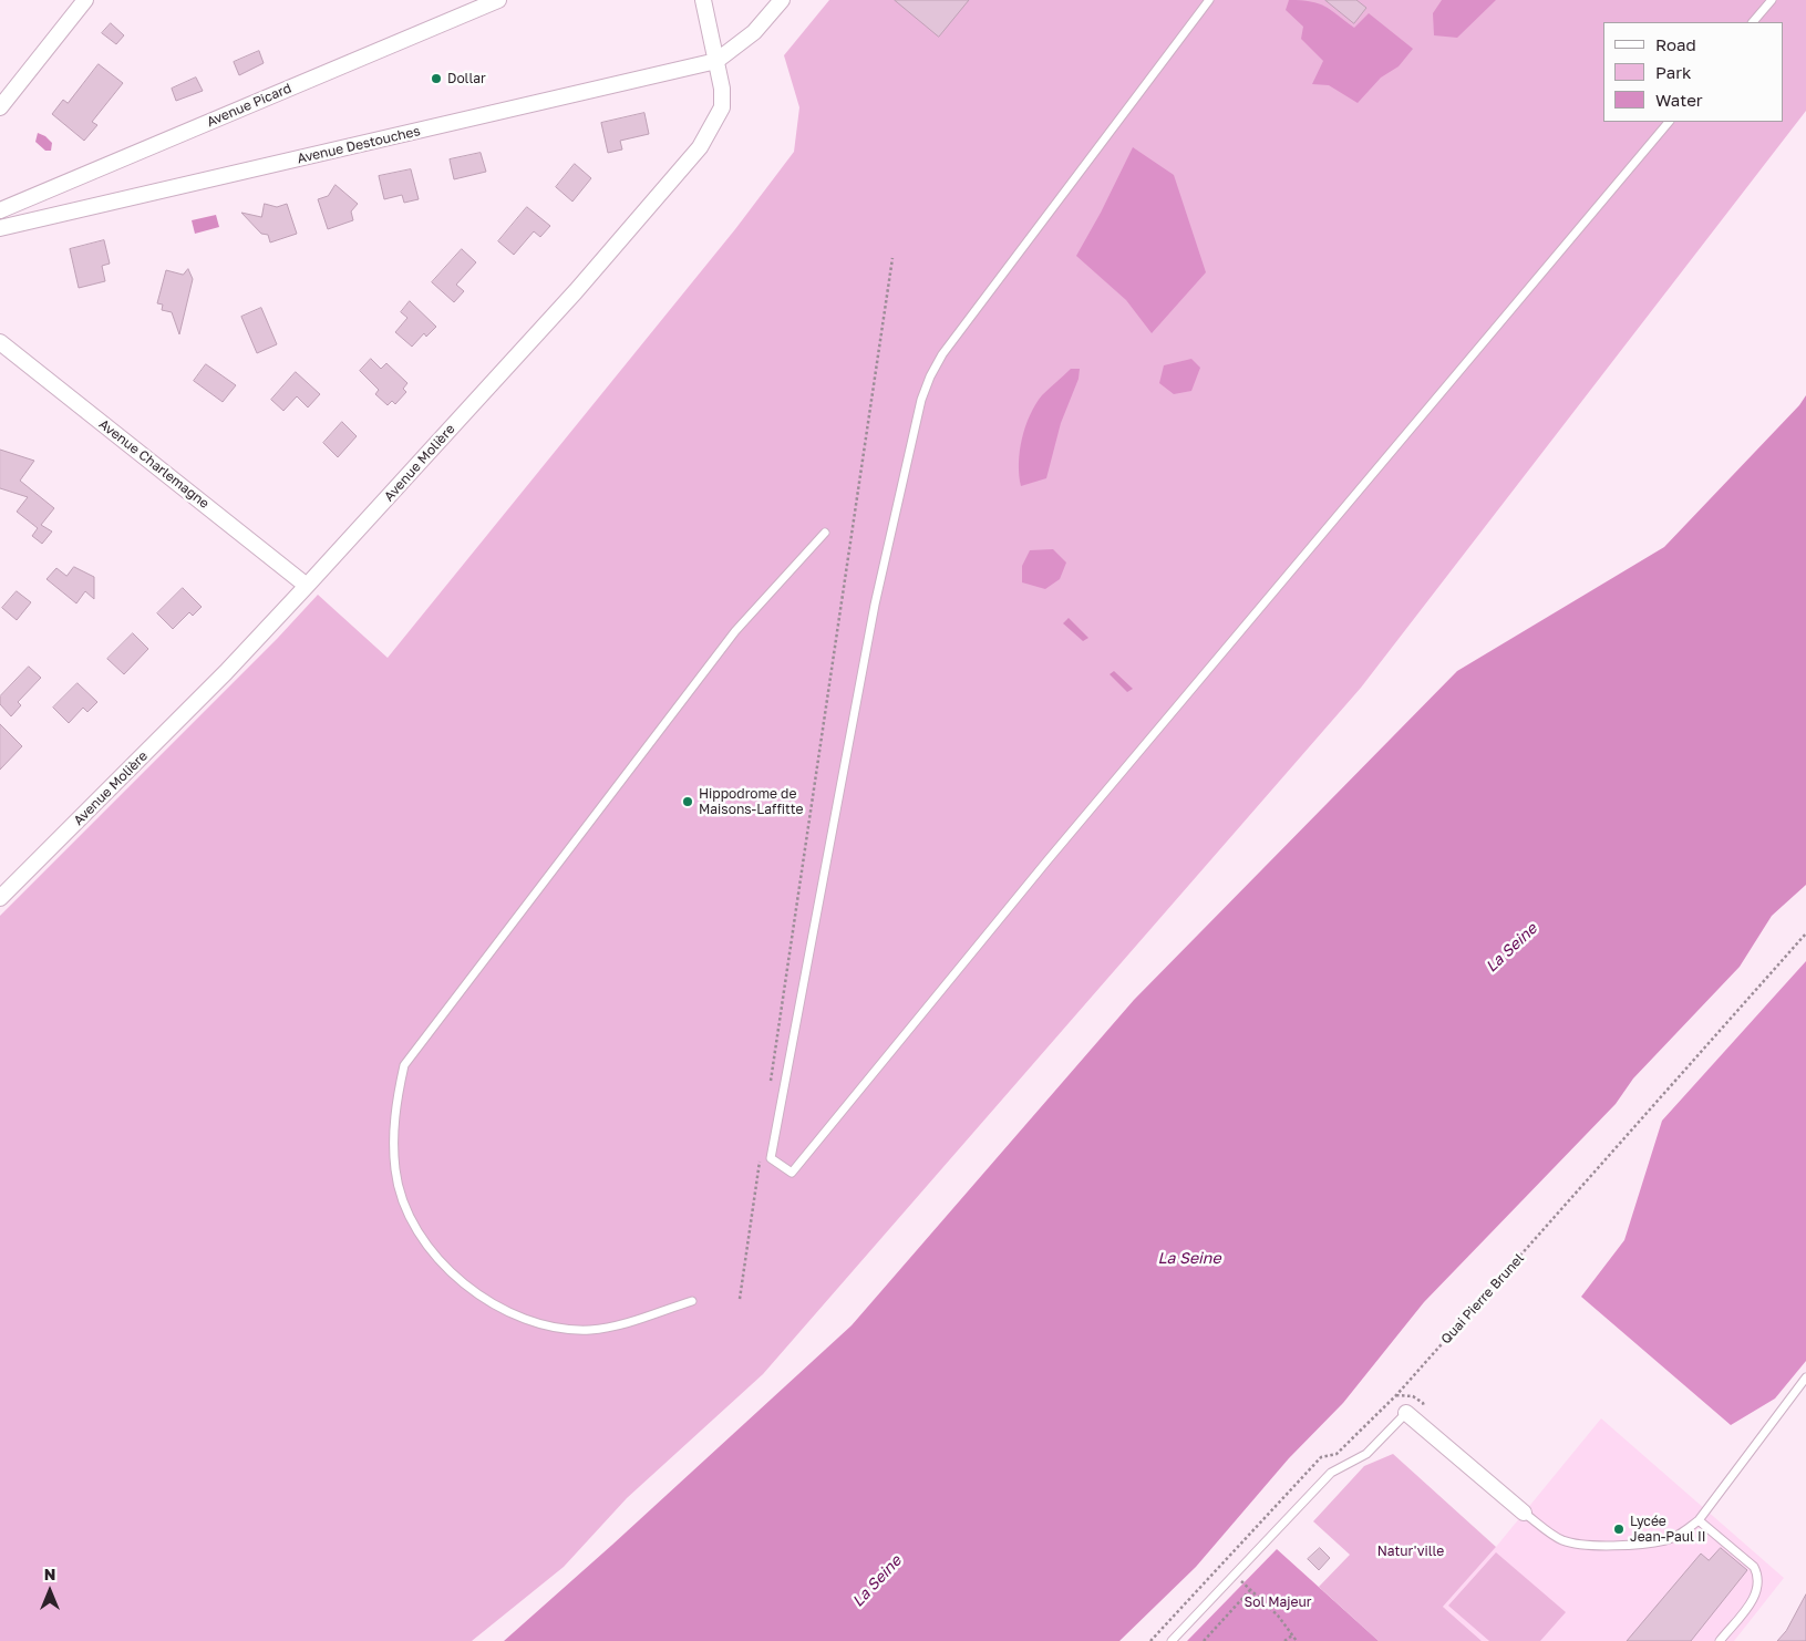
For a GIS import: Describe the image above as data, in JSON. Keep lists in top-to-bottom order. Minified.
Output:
{"streets":{"street":["Avenue Picard","Avenue Destouches","Avenue Molière","Avenue Charlemagne"],"path":["Quai Pierre Brunel"]},"crossings":[["Avenue Destouches","Avenue Molière"],["Avenue Molière","Avenue Charlemagne"]],"water":["La Seine"],"parks":["Natur'ville","Sol Majeur"],"places":["Dollar","Hippodrome de Maisons-Laffitte","Lycée Jean-Paul II"],"legend":["Road","Park","Water"],"north":"top"}
